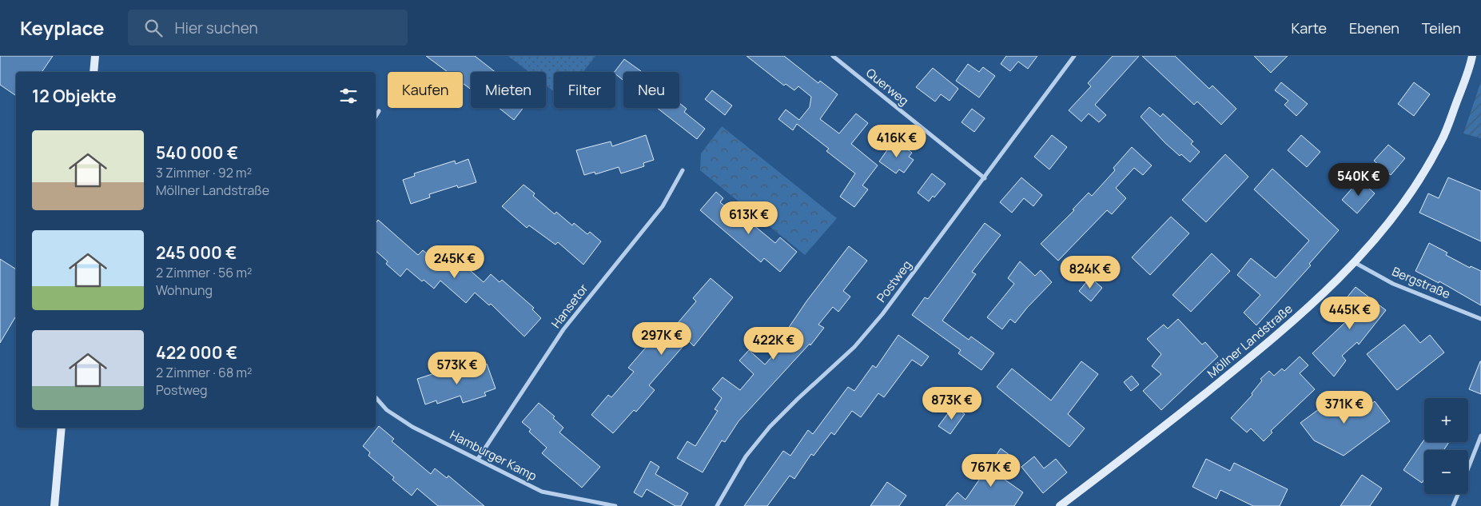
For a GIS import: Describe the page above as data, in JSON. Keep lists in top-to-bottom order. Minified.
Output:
{"streets":{"main road":["Möllner Landstraße"],"street":["Querweg","Postweg","Bergstraße","Hansetor","Hamburger Kamp"]},"crossings":[["Querweg","Postweg"],["Bergstraße","Möllner Landstraße"],["Hansetor","Hamburger Kamp"]],"page":{"header":"Keyplace","search":"Hier suchen","nav":["Karte","Ebenen","Teilen"],"chip":["Kaufen","Mieten","Filter","Neu"],"heading":"12 Objekte","list":[{"name":"540 000 €","note":"3 Zimmer · 92 m² · Möllner Landstraße"},{"name":"245 000 €","note":"2 Zimmer · 56 m² · Wohnung"},{"name":"422 000 €","note":"2 Zimmer · 68 m² · Postweg"}],"price":["416K €","540K €","613K €","245K €","824K €","445K €","297K €","422K €","573K €","873K €","371K €","767K €"],"map_buttons":["+","−"]}}
